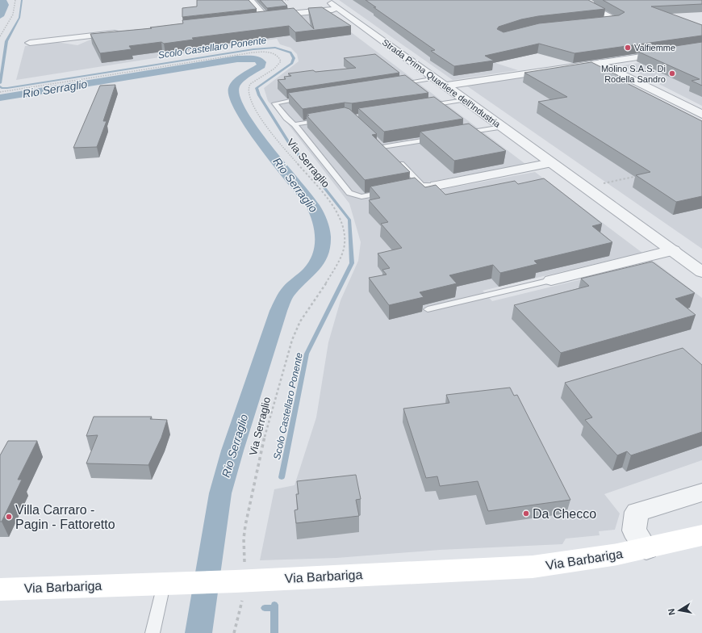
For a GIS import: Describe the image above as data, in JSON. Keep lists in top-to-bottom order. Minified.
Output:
{"streets":{"main road":["Via Barbariga"],"street":["Strada Prima Quartiere dell'Industria"],"path":["Via Serraglio"]},"crossings":[["Via Serraglio","Via Barbariga"]],"water":["Scolo Castellaro Ponente","Rio Serraglio"],"places":["Valfiemme","Molino S.A.S. Di Rodella Sandro","Da Checco","Villa Carraro - Pagin - Fattoretto"],"north":"left"}
